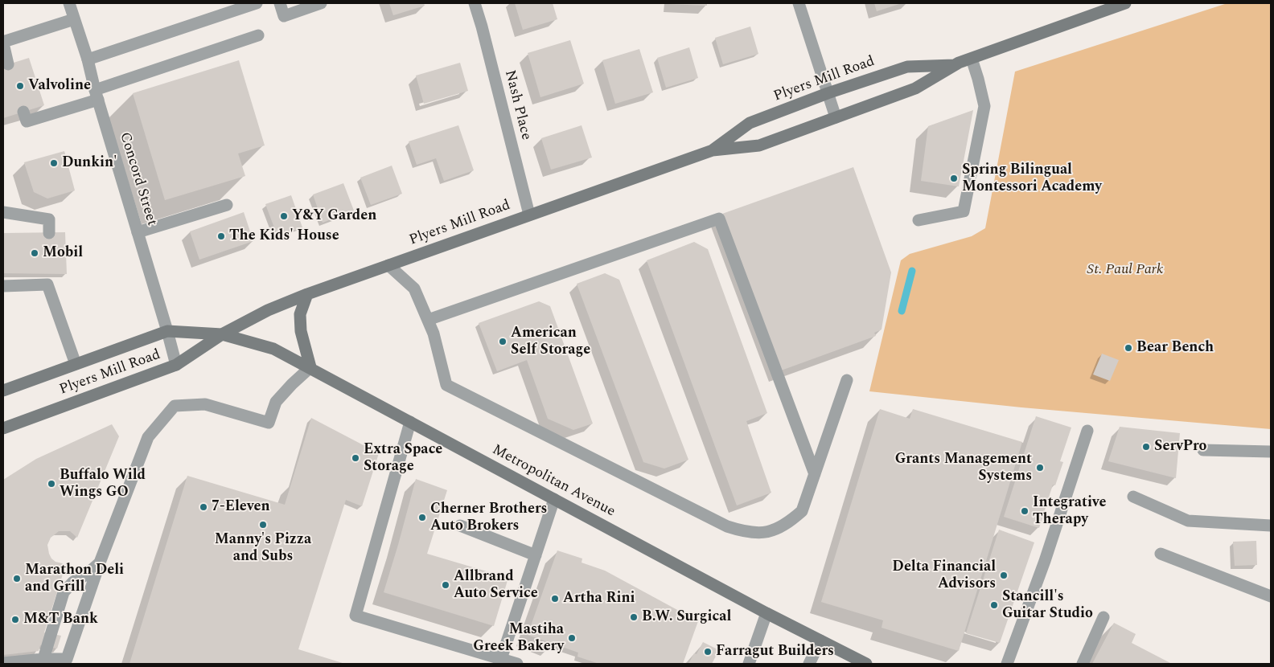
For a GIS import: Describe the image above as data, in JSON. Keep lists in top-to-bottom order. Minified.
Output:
{"streets":{"main road":["Plyers Mill Road","Metropolitan Avenue"],"street":["Nash Place","Concord Street"]},"crossings":[["Plyers Mill Road","Nash Place"],["Plyers Mill Road","Concord Street"],["Plyers Mill Road","Metropolitan Avenue"]],"parks":["St. Paul Park"],"places":["Valvoline","Dunkin'","Spring Bilingual Montessori Academy","Y&Y Garden","The Kids' House","Mobil","American Self Storage","Bear Bench","ServPro","Extra Space Storage","Grants Management Systems","Buffalo Wild Wings GO","7-Eleven","Integrative Therapy","Cherner Brothers Auto Brokers","Manny's Pizza and Subs","Delta Financial Advisors","Marathon Deli and Grill","Allbrand Auto Service","Artha Rini","Stancill's Guitar Studio","B.W. Surgical","M&T Bank","Mastiha Greek Bakery","Farragut Builders"]}
